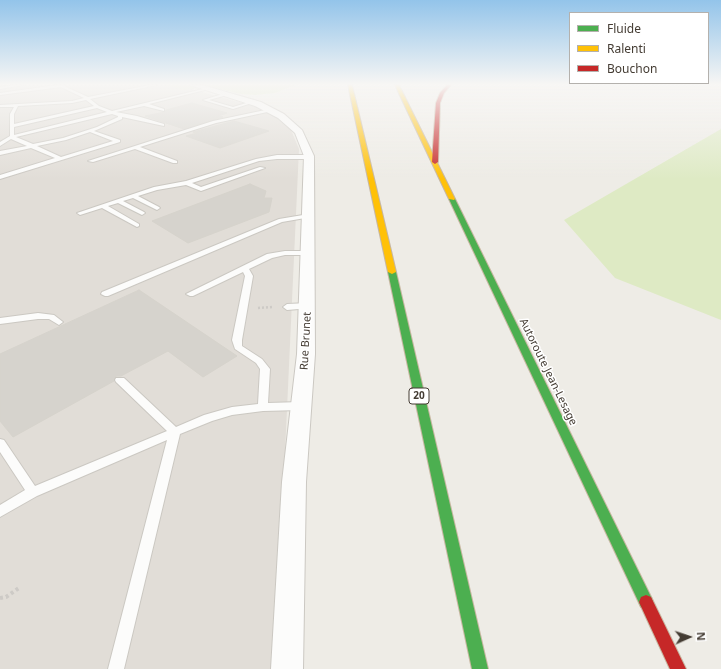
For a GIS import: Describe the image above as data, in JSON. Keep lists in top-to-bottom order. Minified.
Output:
{"streets":{"highway":["Autoroute Jean-Lesage","20"],"street":["Rue Brunet"]},"legend":["Fluide","Ralenti","Bouchon"],"north":"right"}
